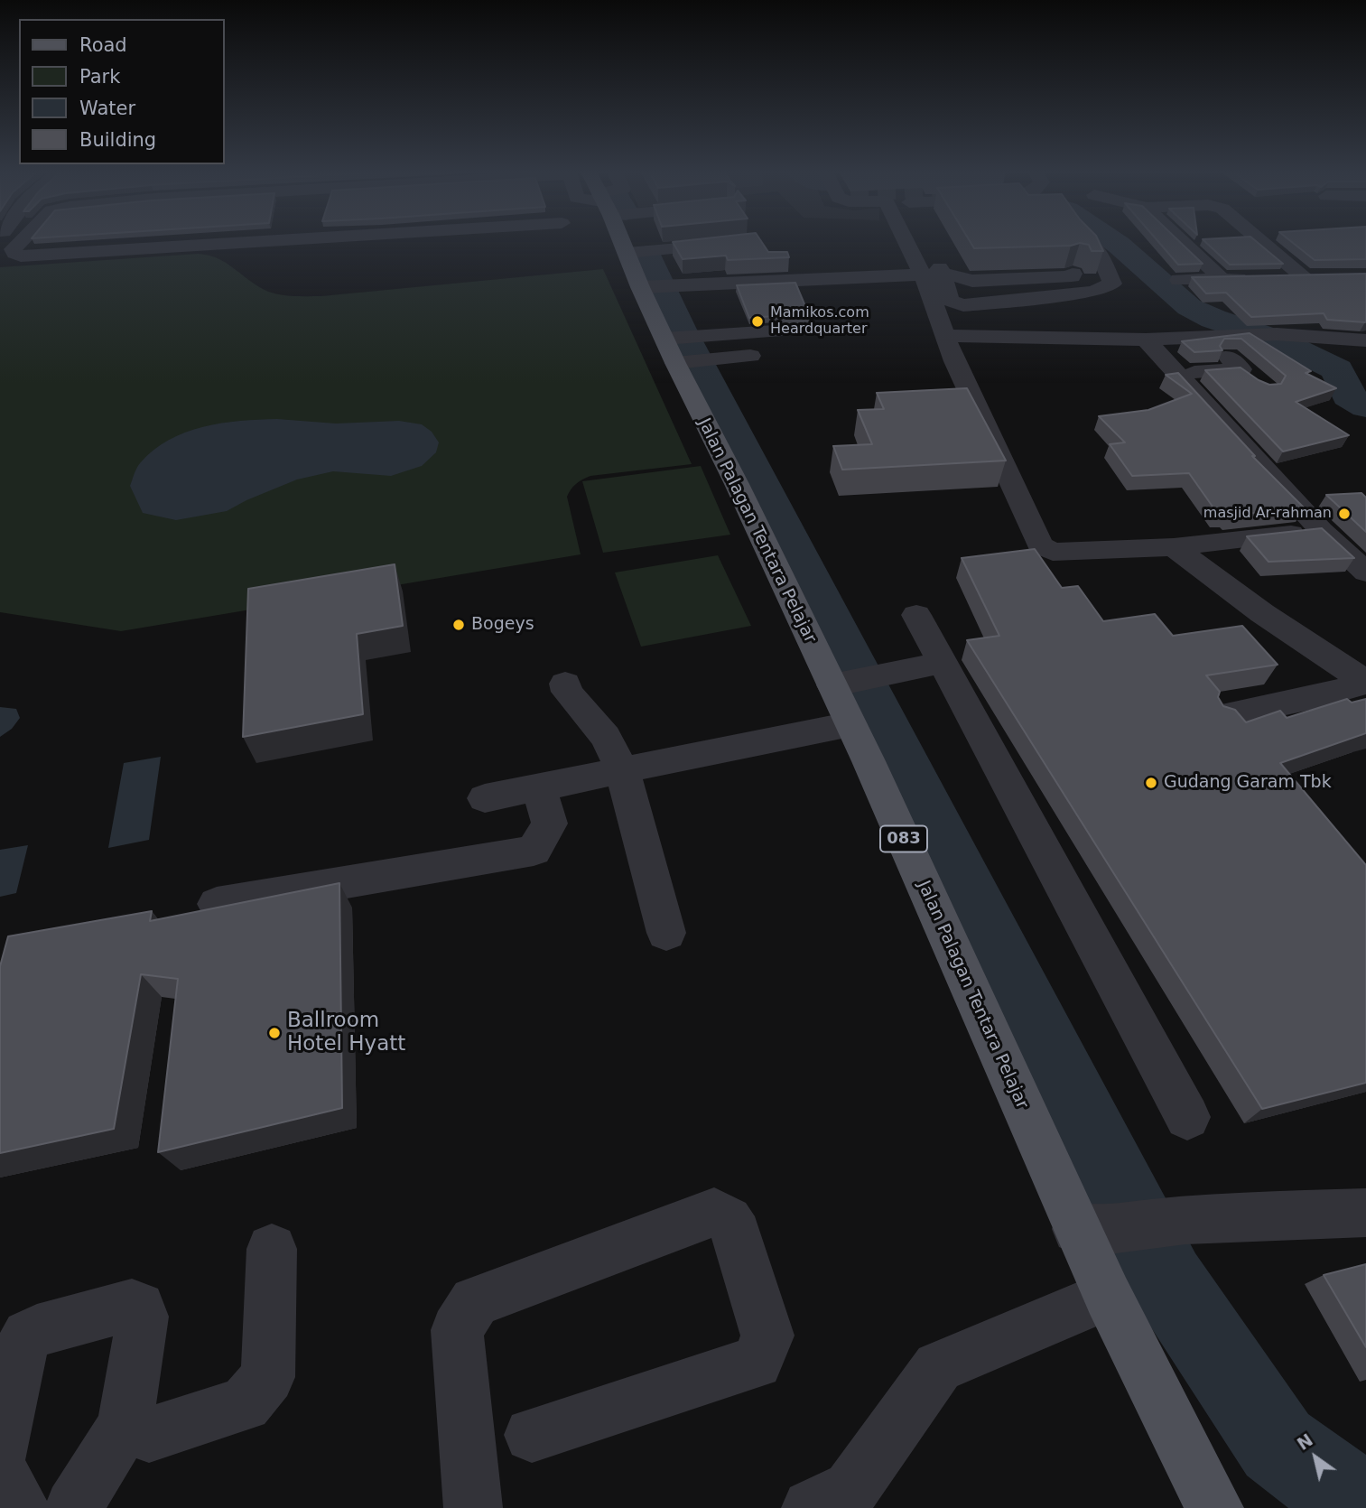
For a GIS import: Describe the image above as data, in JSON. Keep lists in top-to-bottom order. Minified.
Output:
{"streets":{"main road":["Jalan Palagan Tentara Pelajar","083"]},"places":["Mamikos.com Heardquarter","masjid Ar-rahman","Bogeys","Gudang Garam Tbk","Ballroom Hotel Hyatt"],"legend":["Road","Park","Water","Building"],"north":"top left"}
